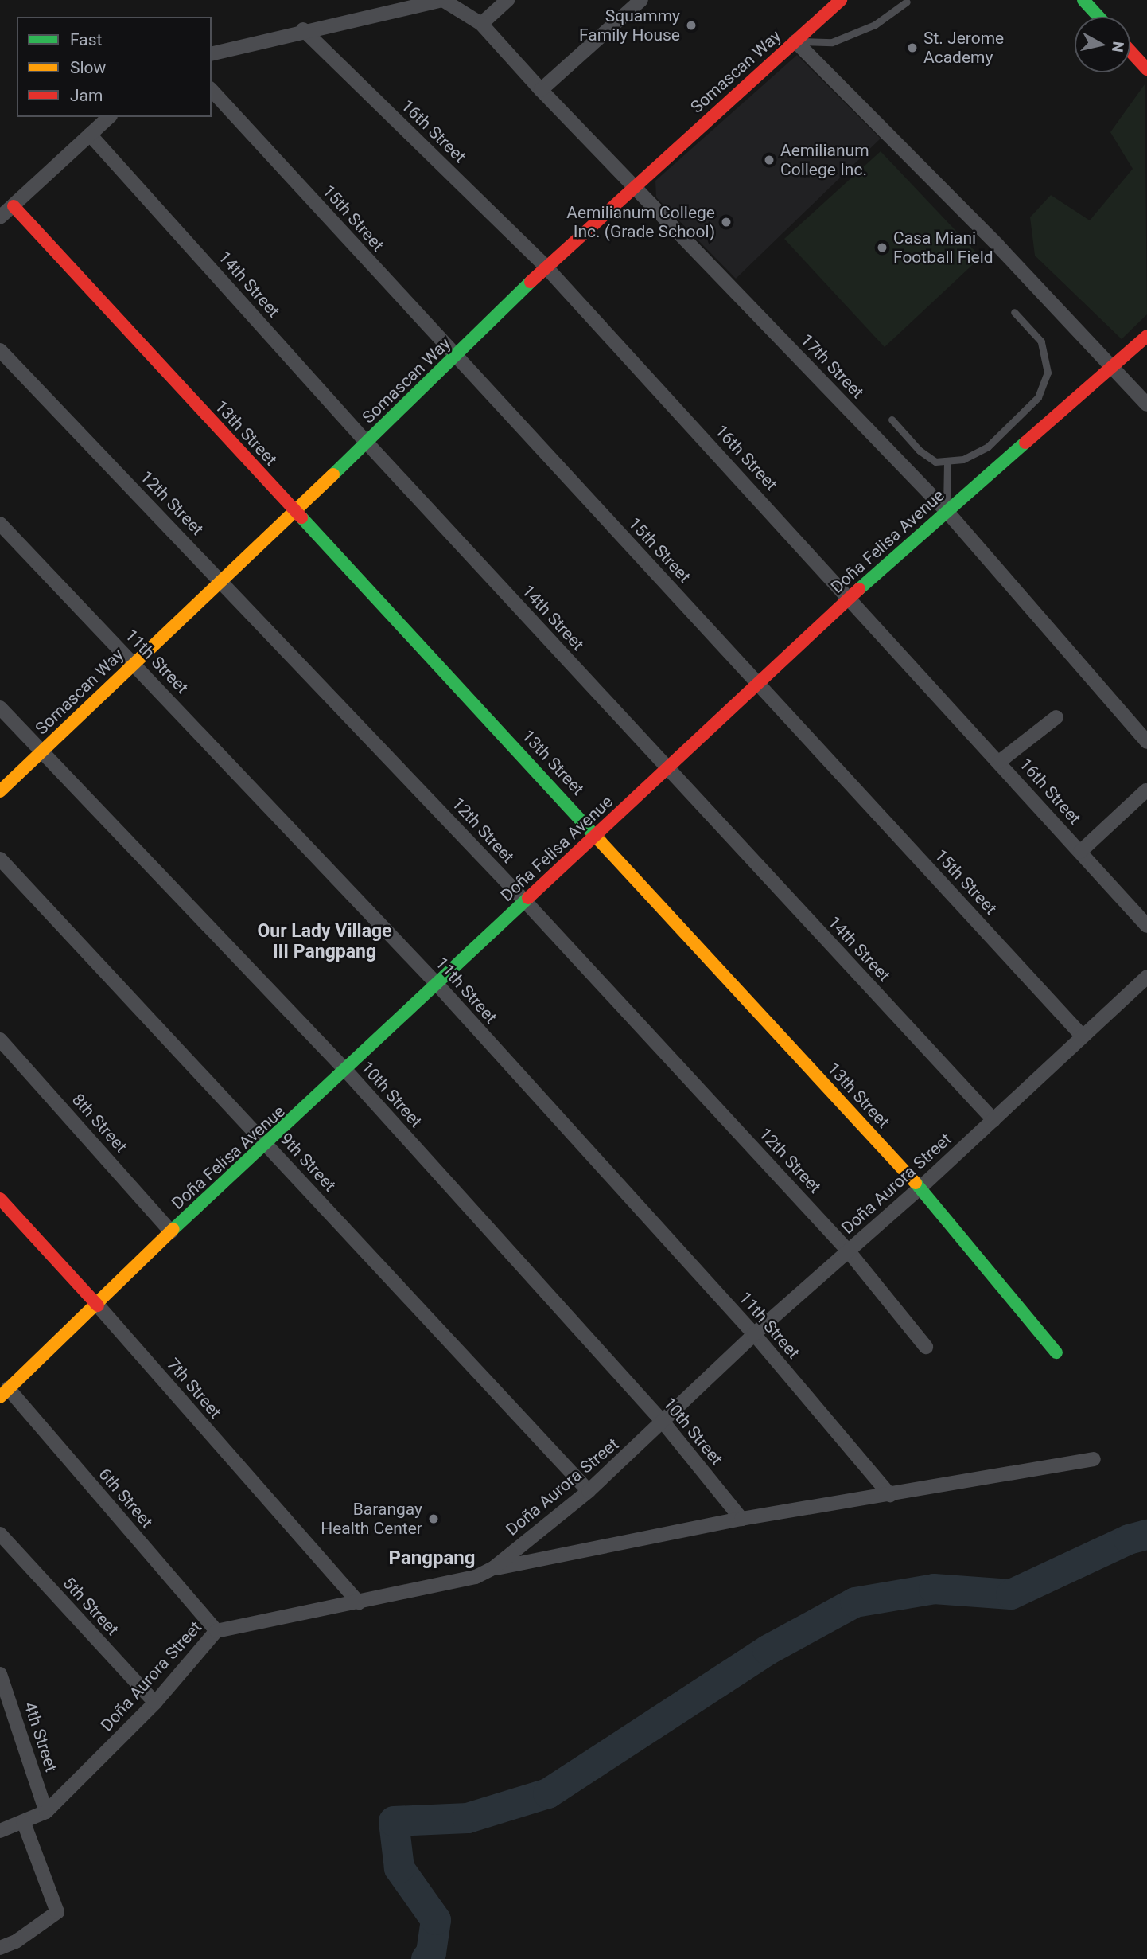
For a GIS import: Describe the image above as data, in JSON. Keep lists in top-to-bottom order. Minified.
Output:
{"streets":{"street":["Somascan Way","16th Street","15th Street","14th Street","17th Street","13th Street","12th Street","Doña Felisa Avenue","11th Street","10th Street","8th Street","9th Street","Doña Aurora Street","7th Street","6th Street","5th Street","4th Street"]},"crossings":[["Somascan Way","16th Street"],["Somascan Way","15th Street"],["Somascan Way","14th Street"],["Somascan Way","17th Street"],["Somascan Way","13th Street"],["Somascan Way","12th Street"],["Somascan Way","11th Street"],["Somascan Way","10th Street"],["16th Street","17th Street"],["16th Street","Doña Felisa Avenue"],["15th Street","Doña Felisa Avenue"],["15th Street","Doña Aurora Street"],["14th Street","Doña Felisa Avenue"],["14th Street","Doña Aurora Street"],["17th Street","Doña Felisa Avenue"],["13th Street","Doña Felisa Avenue"],["13th Street","Doña Aurora Street"],["12th Street","Doña Felisa Avenue"],["12th Street","Doña Aurora Street"],["Doña Felisa Avenue","11th Street"],["Doña Felisa Avenue","10th Street"],["Doña Felisa Avenue","8th Street"],["Doña Felisa Avenue","9th Street"],["Doña Felisa Avenue","7th Street"],["Doña Felisa Avenue","6th Street"],["11th Street","Doña Aurora Street"],["10th Street","Doña Aurora Street"],["9th Street","Doña Aurora Street"],["Doña Aurora Street","7th Street"],["Doña Aurora Street","6th Street"],["Doña Aurora Street","5th Street"],["Doña Aurora Street","4th Street"]],"districts":["Our Lady Village III Pangpang","Pangpang"],"places":["Squammy Family House","St. Jerome Academy","Aemilianum College Inc.","Aemilianum College Inc. (Grade School)","Casa Miani Football Field","Barangay Health Center"],"legend":["Fast","Slow","Jam"],"north":"right"}
